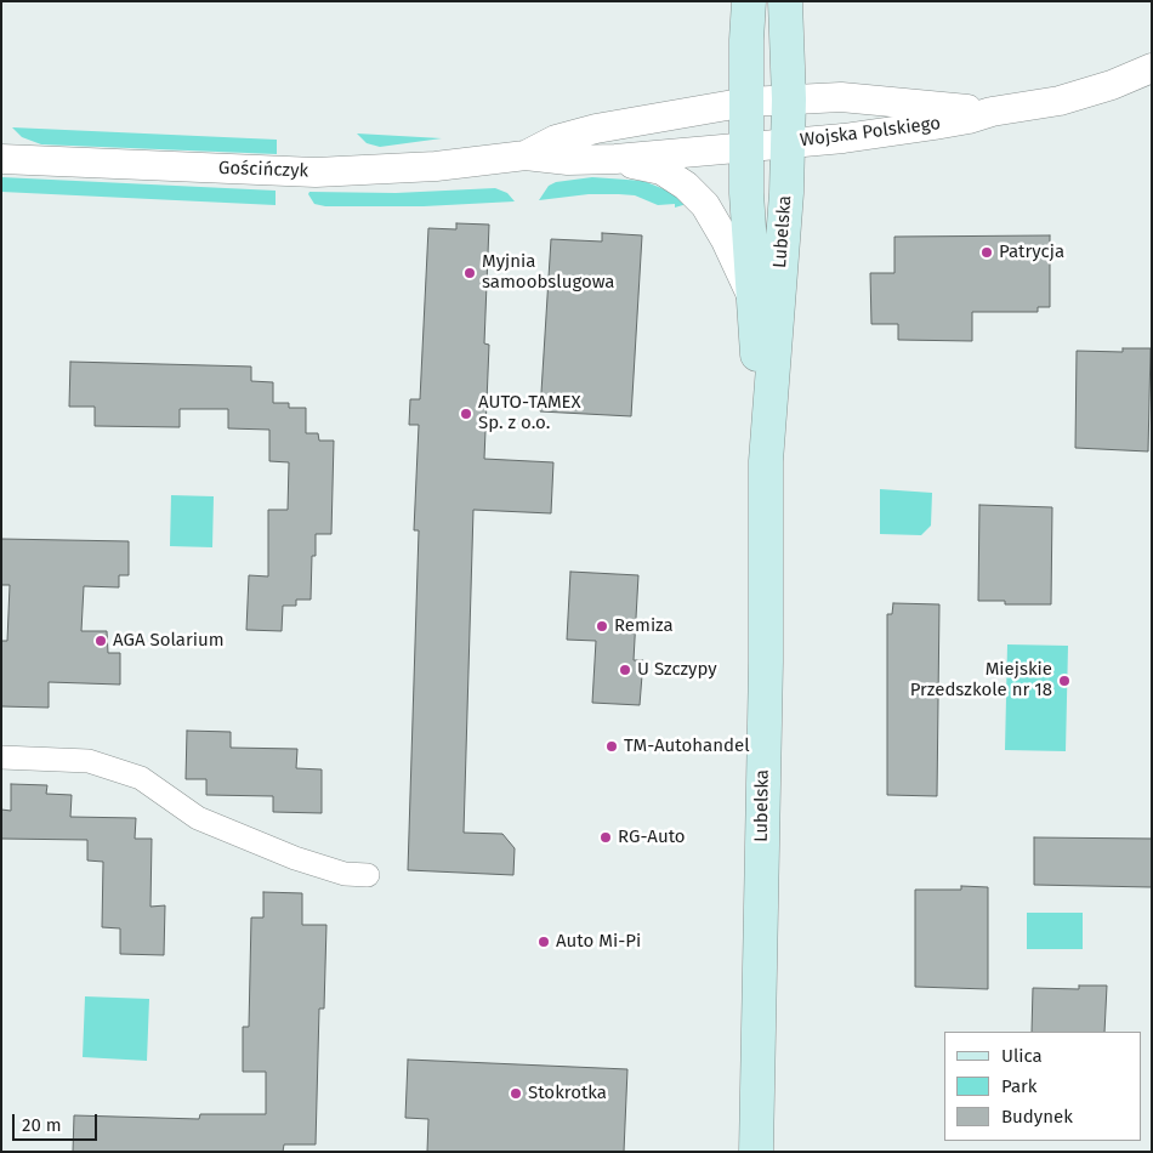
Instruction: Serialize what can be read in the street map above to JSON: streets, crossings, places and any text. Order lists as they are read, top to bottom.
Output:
{
  "streets": {
    "main road": ["Lubelska"],
    "street": ["Wojska Polskiego", "Gościńczyk"]
  },
  "crossings": [
    ["Wojska Polskiego", "Gościńczyk"],
    ["Wojska Polskiego", "Lubelska"],
    ["Gościńczyk", "Lubelska"]
  ],
  "places": [
    "Patrycja",
    "Myjnia samoobslugowa",
    "AUTO-TAMEX Sp. z o.o.",
    "Remiza",
    "AGA Solarium",
    "U Szczypy",
    "Miejskie Przedszkole nr 18",
    "TM-Autohandel",
    "RG-Auto",
    "Auto Mi-Pi",
    "Stokrotka"
  ],
  "legend": ["Ulica", "Park", "Budynek"],
  "scale_bar": "20 m"
}
